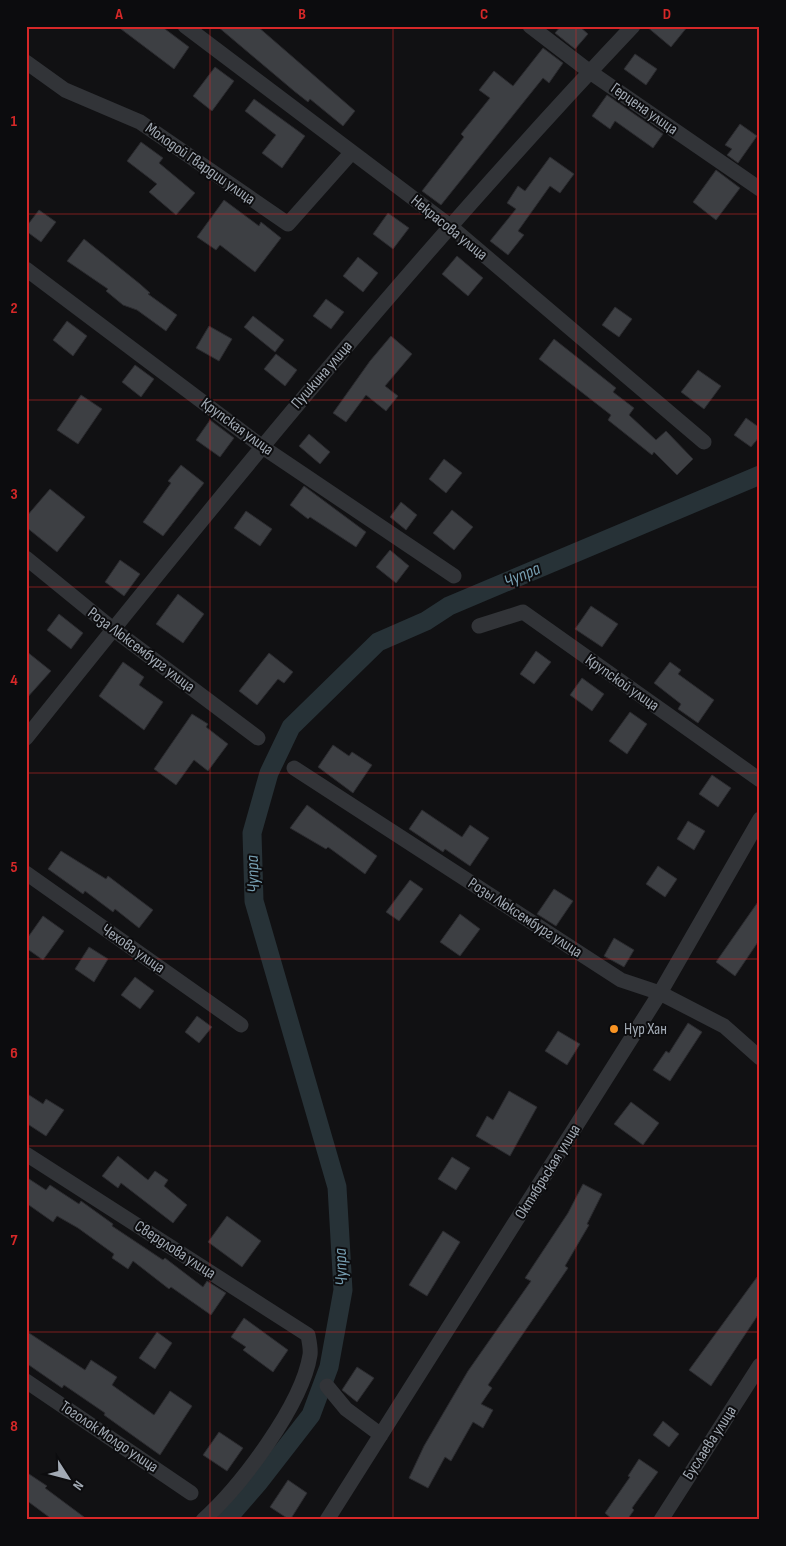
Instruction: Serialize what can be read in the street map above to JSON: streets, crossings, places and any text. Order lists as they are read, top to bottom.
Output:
{
  "streets": {
    "street": [
      "Герцена улица",
      "Молодой Гвардии улица",
      "Некрасова улица",
      "Пушкина улица",
      "Крупская улица",
      "Роза Люксембург улица",
      "Крупской улица",
      "Розы Люксембург улица",
      "Чехова улица",
      "Октябрьская улица",
      "Свердлова улица",
      "Тоголок Молдо улица",
      "Буслаева улица"
    ]
  },
  "crossings": [
    ["Герцена улица", "Пушкина улица"],
    ["Молодой Гвардии улица", "Некрасова улица"],
    ["Некрасова улица", "Пушкина улица"],
    ["Пушкина улица", "Крупская улица"],
    ["Пушкина улица", "Роза Люксембург улица"],
    ["Розы Люксембург улица", "Октябрьская улица"]
  ],
  "water": ["Чупра"],
  "places": ["Нур Хан"],
  "north": "bottom right",
  "grid": {
    "columns": [
      "A",
      "B",
      "C",
      "D"
    ],
    "rows": [
      "1",
      "2",
      "3",
      "4",
      "5",
      "6",
      "7",
      "8"
    ]
  }
}
